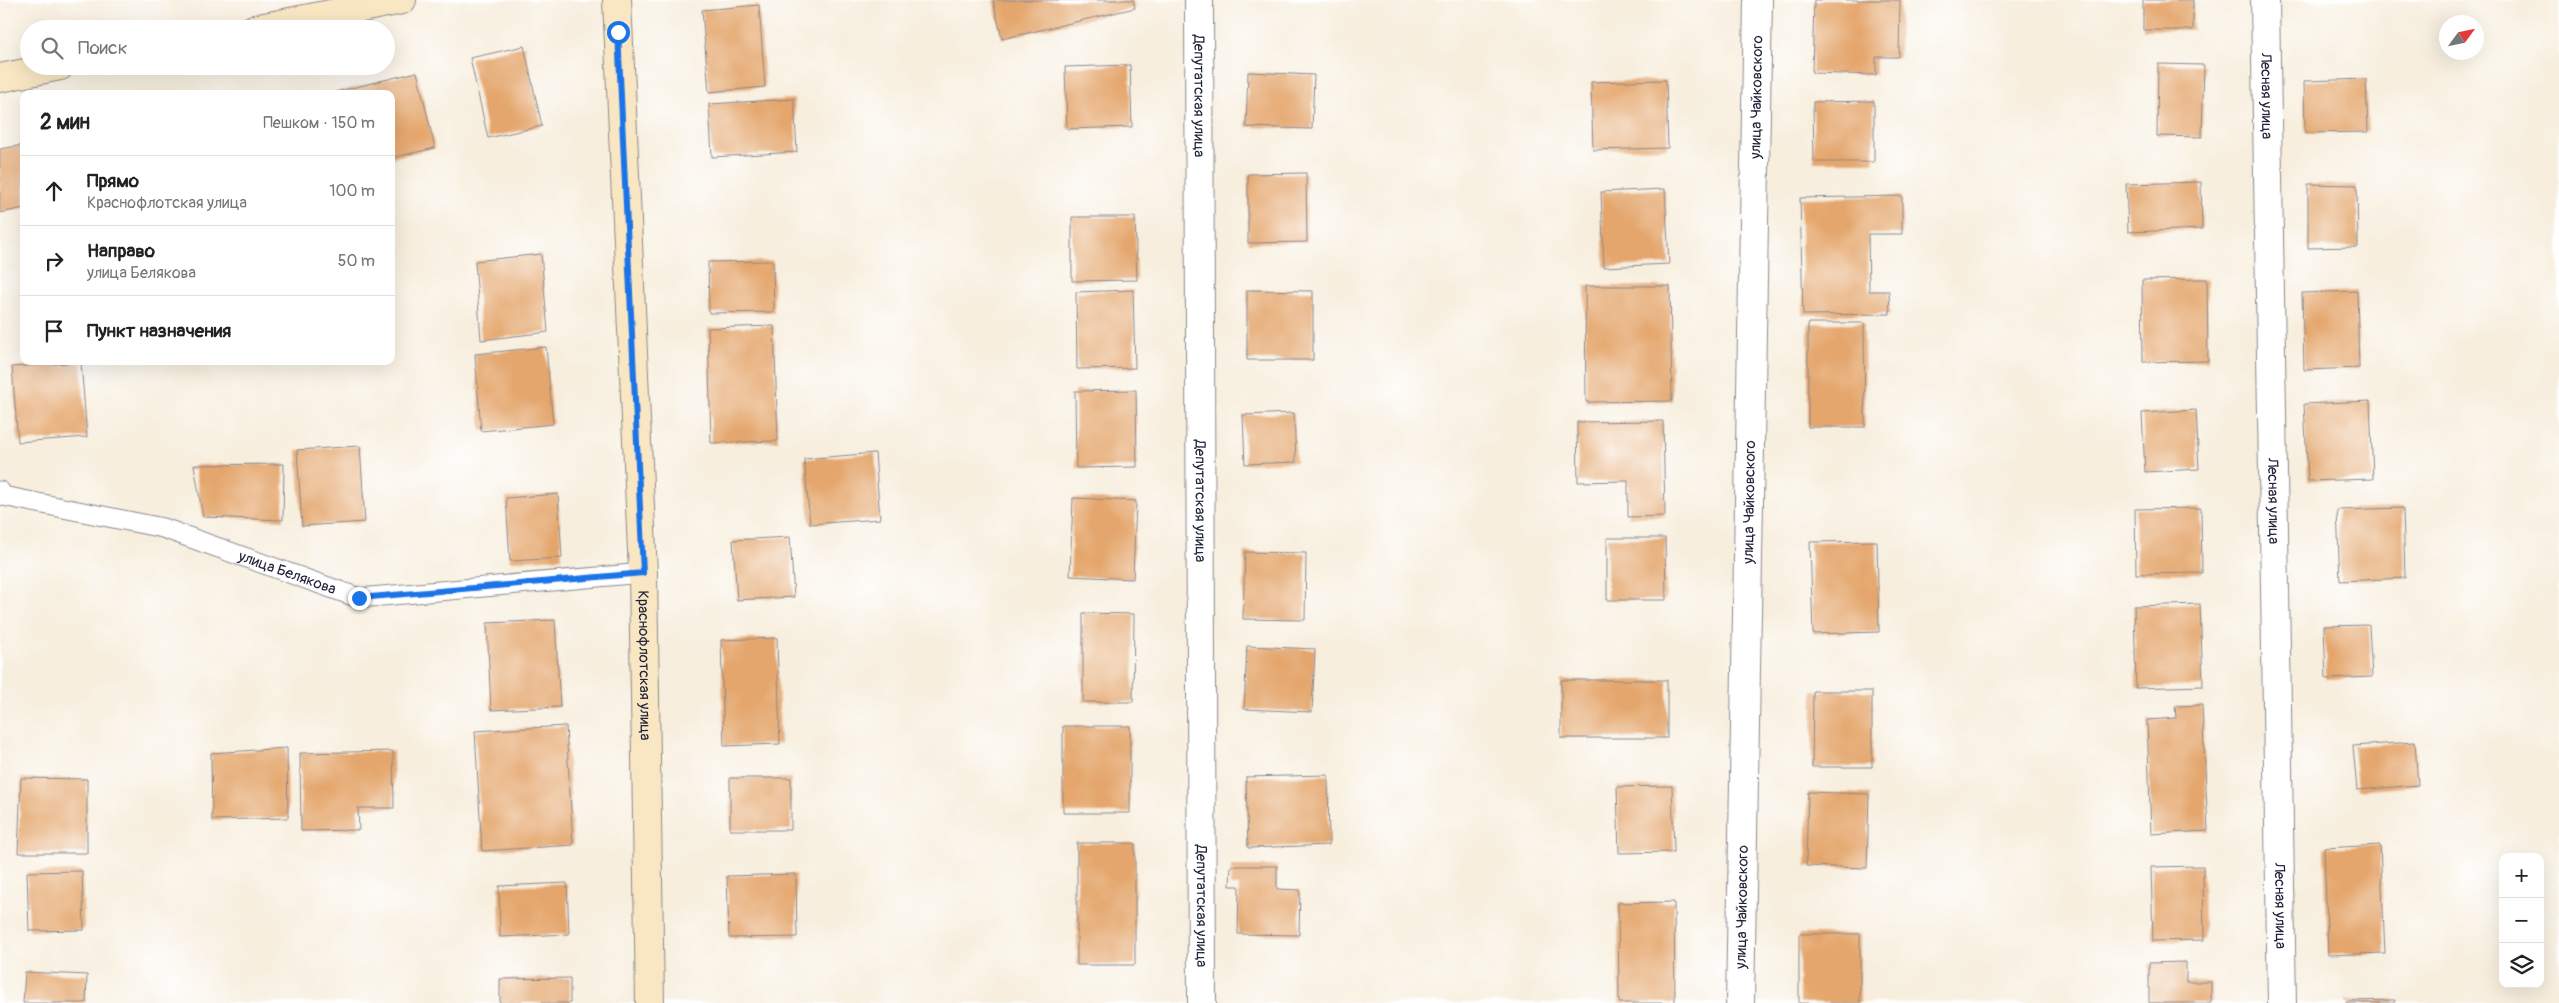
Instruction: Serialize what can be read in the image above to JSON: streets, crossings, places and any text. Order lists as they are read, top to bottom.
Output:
{
  "streets": {
    "street": [
      "Депутатская улица",
      "улица Чайковского",
      "Лесная улица",
      "Краснофлотская улица"
    ],
    "lane": ["улица Белякова"]
  },
  "crossings": [
    ["улица Белякова", "Краснофлотская улица"]
  ],
  "north": "top right",
  "page": {
    "search": "Поиск",
    "heading": ["2 мин", "Пешком · 150 m"],
    "list": [
      ["Прямо", "Краснофлотская улица", "100 m"],
      ["Направо", "улица Белякова", "50 m"],
      "Пункт назначения"
    ],
    "map_buttons": ["+", "−"]
  }
}
